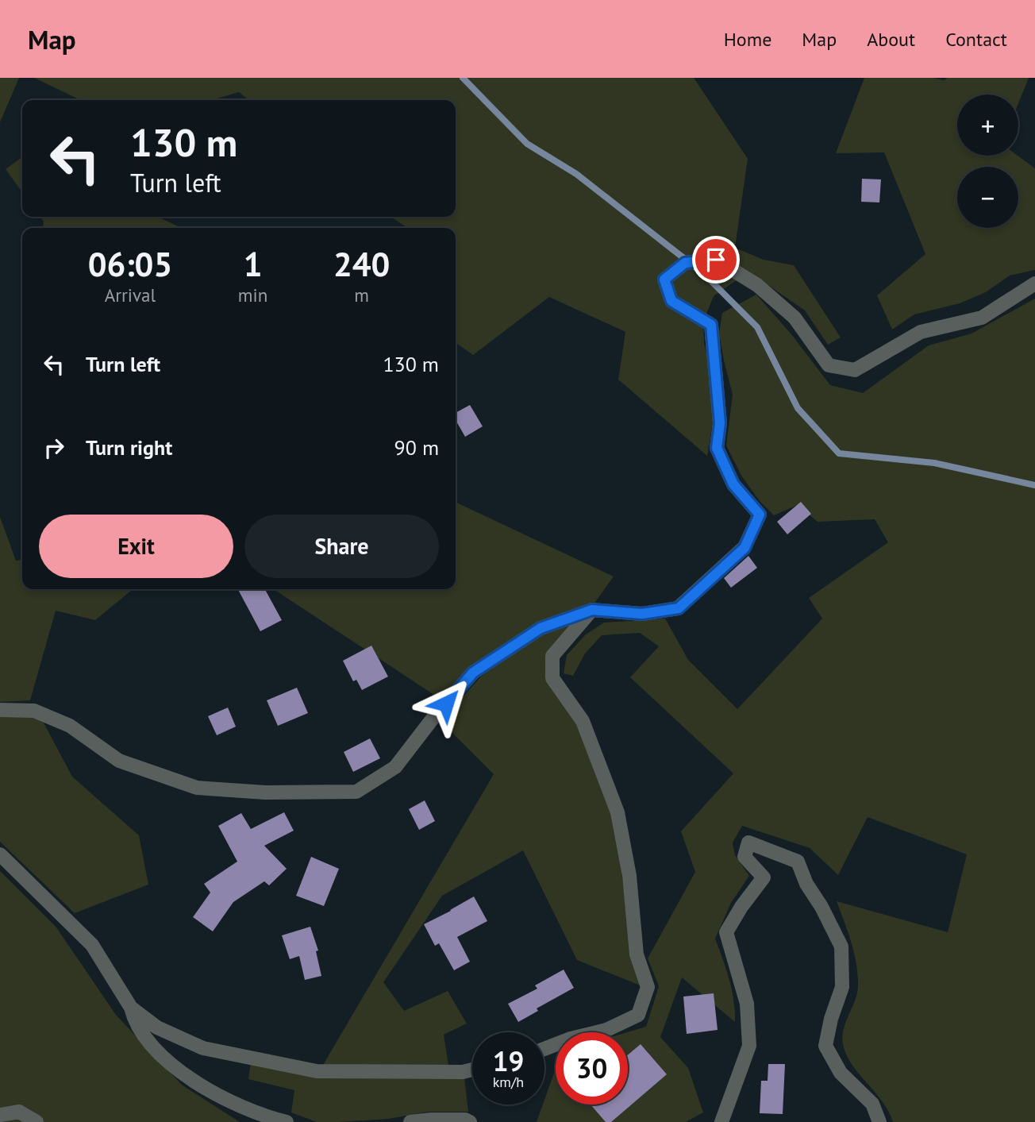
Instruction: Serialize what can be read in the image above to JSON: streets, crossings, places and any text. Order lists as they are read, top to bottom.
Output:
{
  "page": {
    "header": "Map",
    "nav": [
      "Home",
      "Map",
      "About",
      "Contact"
    ],
    "map_buttons": ["+", "−"],
    "turn": ["130 m", "Turn left"],
    "eta": [
      "06:05",
      "Arrival",
      "1",
      "min",
      "240",
      "m"
    ],
    "list": [
      {
        "name": "Turn left",
        "value": "130 m"
      },
      {
        "name": "Turn right",
        "value": "90 m"
      }
    ],
    "buttons": ["Exit", "Share"],
    "speed": "19 km/h",
    "limit": "30"
  }
}
